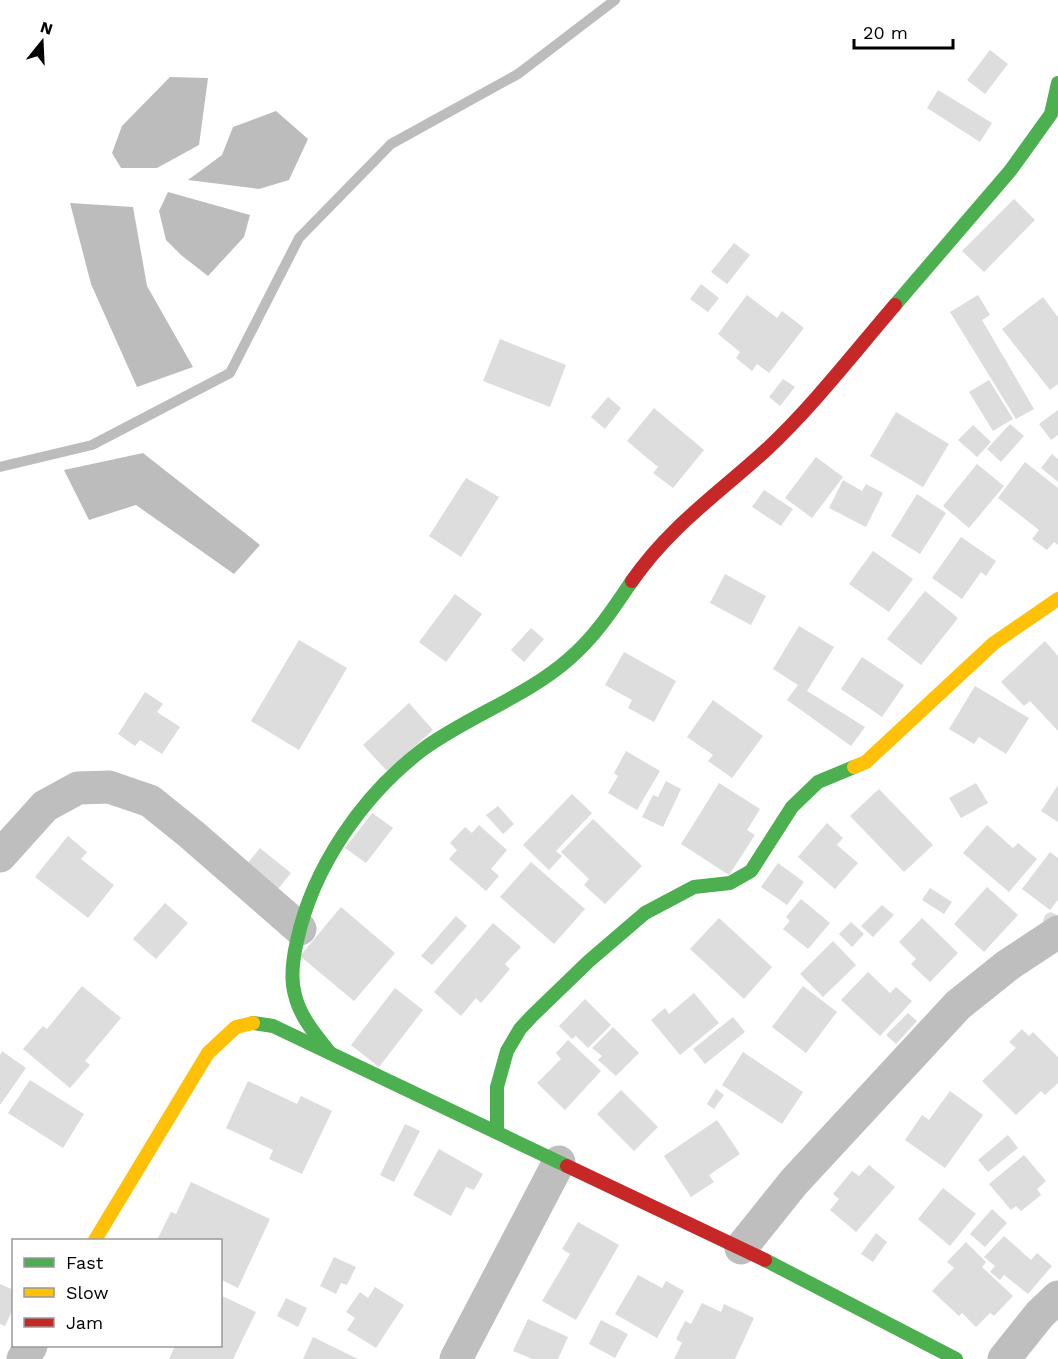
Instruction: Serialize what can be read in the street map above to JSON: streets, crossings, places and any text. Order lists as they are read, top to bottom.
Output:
{
  "legend": ["Fast", "Slow", "Jam"],
  "scale_bar": "20 m",
  "north": "top"
}
